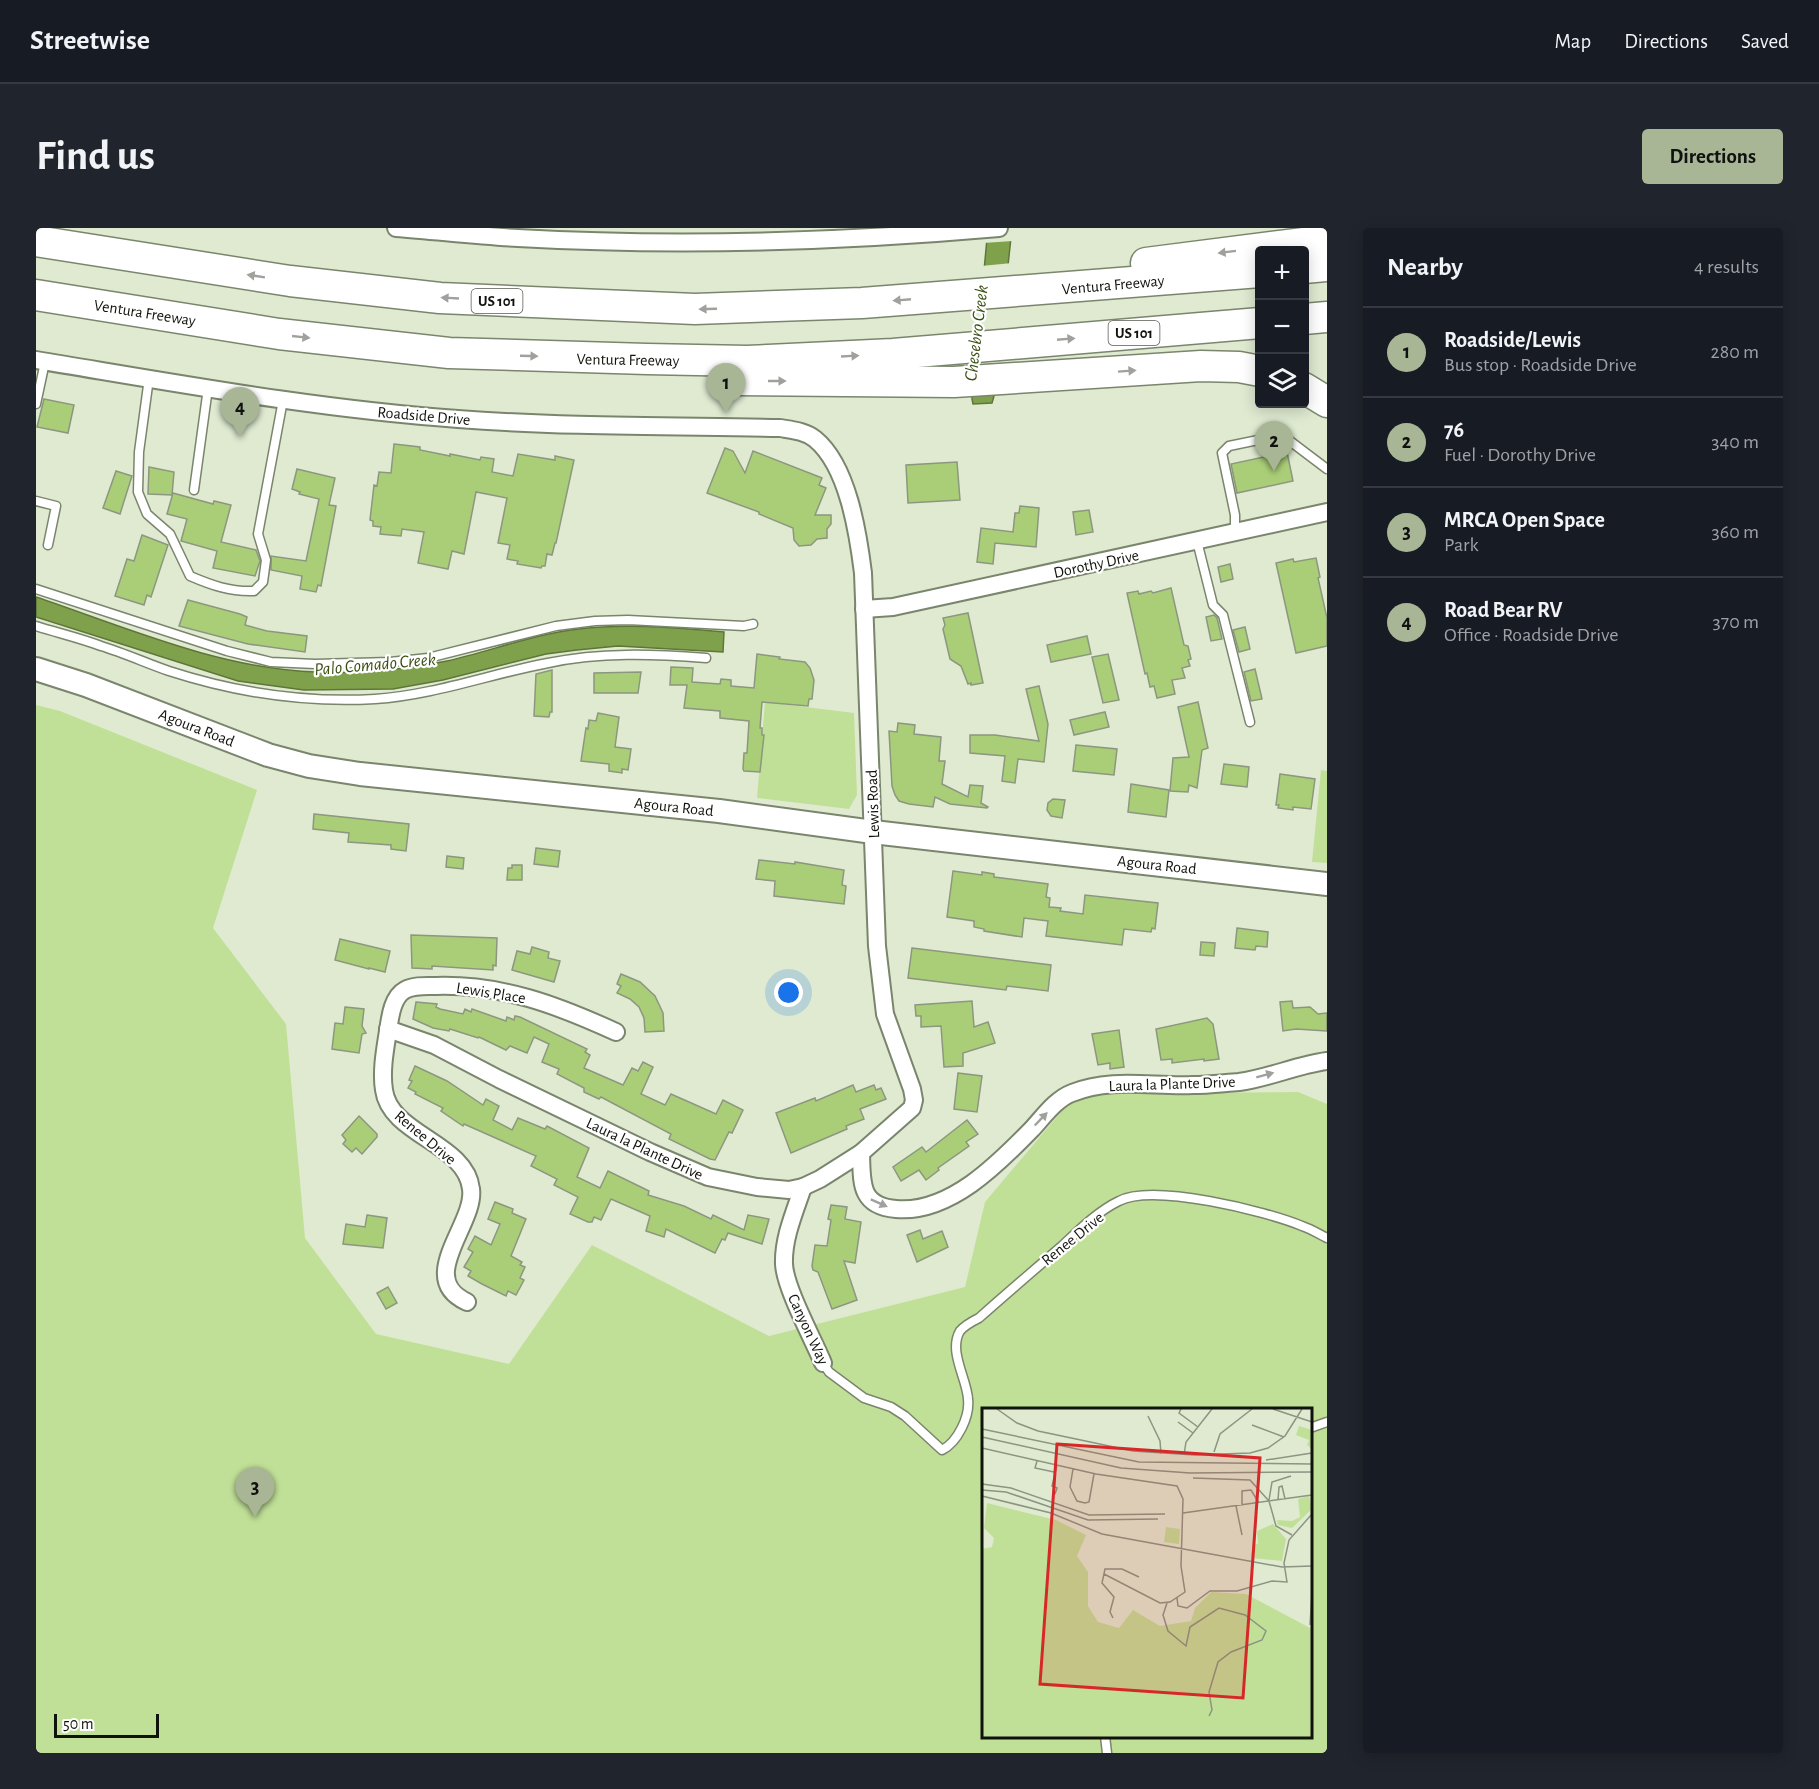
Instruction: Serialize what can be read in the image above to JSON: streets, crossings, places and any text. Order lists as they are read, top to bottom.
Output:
{
  "streets": {
    "highway": ["Ventura Freeway", "US 101"],
    "main road": ["Agoura Road"],
    "street": [
      "Roadside Drive",
      "Dorothy Drive",
      "Lewis Road",
      "Lewis Place",
      "Laura la Plante Drive",
      "Renee Drive",
      "Canyon Way"
    ]
  },
  "crossings": [
    ["Roadside Drive", "Lewis Road"],
    ["Dorothy Drive", "Lewis Road"],
    ["Agoura Road", "Lewis Road"],
    ["Lewis Road", "Laura la Plante Drive"],
    ["Lewis Place", "Laura la Plante Drive"],
    ["Lewis Place", "Renee Drive"],
    ["Laura la Plante Drive", "Renee Drive"],
    ["Laura la Plante Drive", "Canyon Way"],
    ["Renee Drive", "Canyon Way"]
  ],
  "one_way": ["Laura la Plante Drive"],
  "water": ["Chesebro Creek", "Palo Comado Creek"],
  "scale_bar": "50 m",
  "page": {
    "header": "Streetwise",
    "nav": ["Map", "Directions", "Saved"],
    "buttons": "Directions",
    "title": "Find us",
    "heading": ["Nearby", "4 results"],
    "map_buttons": ["+", "−"],
    "list": [
      {
        "mark": "1",
        "name": "Roadside/Lewis",
        "note": "Bus stop · Roadside Drive",
        "value": "280 m"
      },
      {
        "mark": "2",
        "name": "76",
        "note": "Fuel · Dorothy Drive",
        "value": "340 m"
      },
      {
        "mark": "3",
        "name": "MRCA Open Space",
        "note": "Park",
        "value": "360 m"
      },
      {
        "mark": "4",
        "name": "Road Bear RV",
        "note": "Office · Roadside Drive",
        "value": "370 m"
      }
    ],
    "pins": [
      "1",
      "4",
      "2",
      "3"
    ],
    "scale": "50 m"
  }
}
